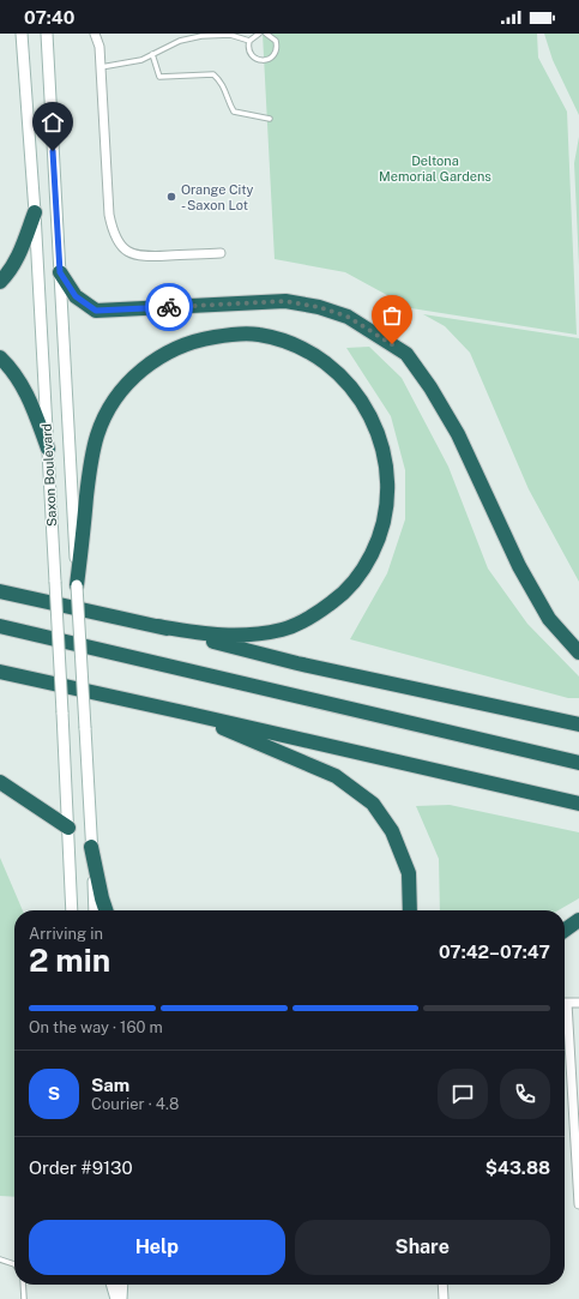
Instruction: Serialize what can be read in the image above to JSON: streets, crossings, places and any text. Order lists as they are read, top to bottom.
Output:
{
  "streets": {
    "main road": ["Saxon Boulevard"]
  },
  "parks": ["Deltona Memorial Gardens"],
  "places": ["Orange City - Saxon Lot"],
  "page": {
    "status": "07:40",
    "heading": ["2 min", "Arriving in", "07:42–07:47"],
    "panel": [
      "Sam",
      "Courier · 4.8",
      "Order #9130",
      "$43.88"
    ],
    "bar": "On the way · 160 m",
    "round": "S",
    "buttons": ["Help", "Share"]
  }
}
